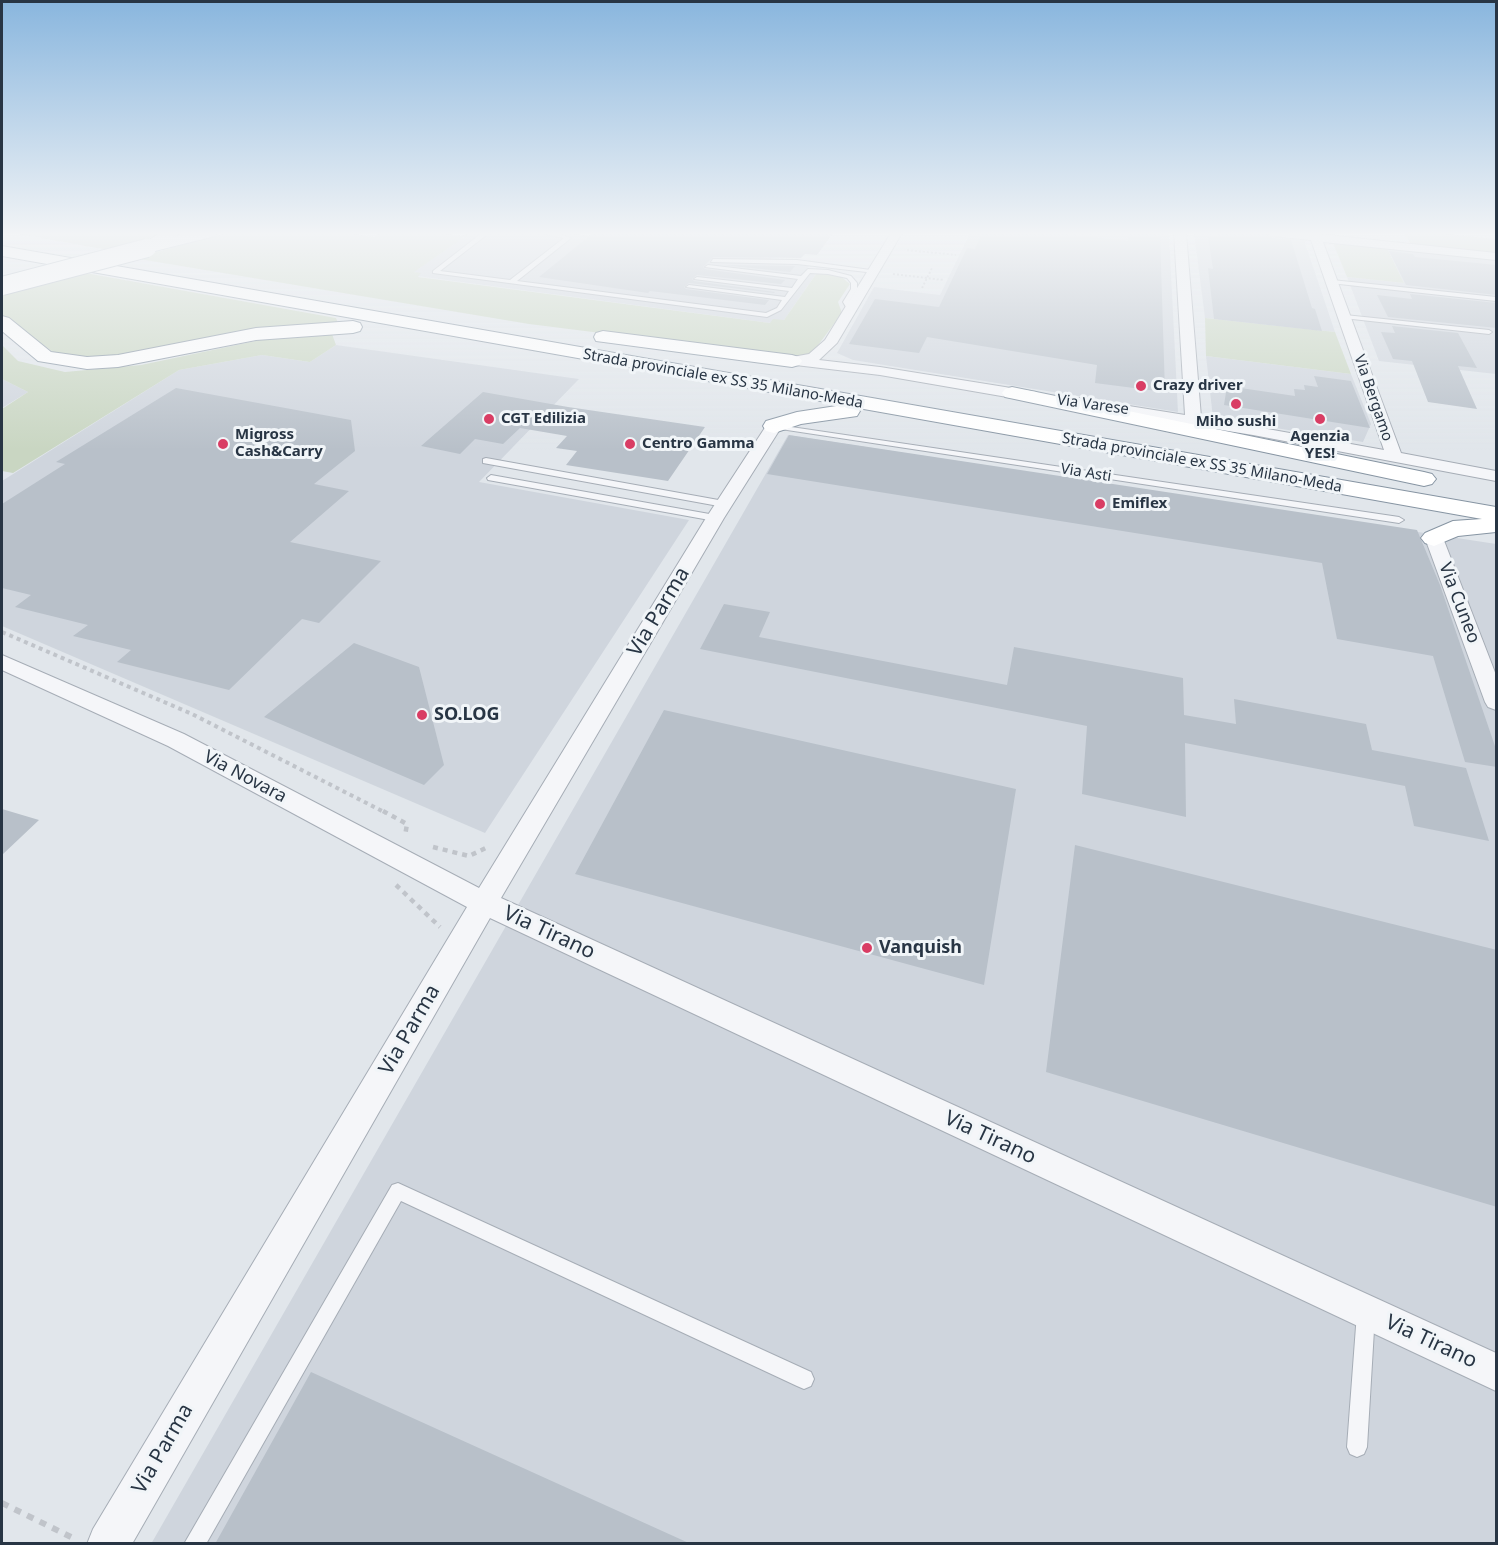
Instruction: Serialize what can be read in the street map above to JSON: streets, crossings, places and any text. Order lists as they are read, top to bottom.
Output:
{
  "streets": {
    "main road": ["Strada provinciale ex SS 35 Milano-Meda"],
    "street": [
      "Via Bergamo",
      "Via Varese",
      "Via Cuneo",
      "Via Parma",
      "Via Novara",
      "Via Tirano"
    ],
    "lane": ["Via Asti"]
  },
  "crossings": [
    ["Strada provinciale ex SS 35 Milano-Meda", "Via Asti"],
    ["Via Bergamo", "Via Varese"],
    ["Via Asti", "Via Parma"],
    ["Via Parma", "Via Novara"],
    ["Via Parma", "Via Tirano"],
    ["Via Novara", "Via Tirano"]
  ],
  "places": [
    "Crazy driver",
    "Miho sushi",
    "CGT Edilizia",
    "Agenzia YES!",
    "Migross Cash&Carry",
    "Centro Gamma",
    "Emiflex",
    "SO.LOG",
    "Vanquish"
  ]
}
